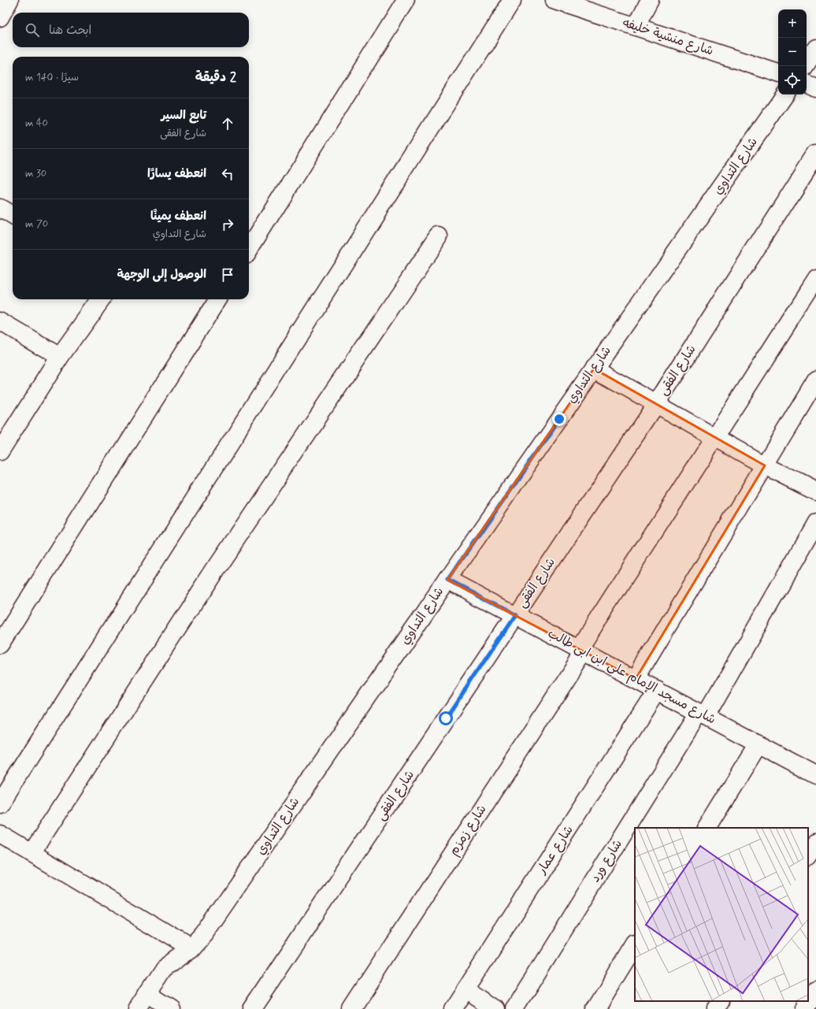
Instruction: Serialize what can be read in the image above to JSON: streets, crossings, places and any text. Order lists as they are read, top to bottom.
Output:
{
  "streets": {
    "street": [
      "شارع منشية خليفه",
      "شارع التداوي",
      "شارع الفقى",
      "شارع مسجد الإمام على ابن ابى طالب",
      "شارع زمزم",
      "شارع عمار",
      "شارع ورد"
    ]
  },
  "crossings": [
    ["شارع التداوي", "شارع مسجد الإمام على ابن ابى طالب"],
    ["شارع الفقى", "شارع مسجد الإمام على ابن ابى طالب"],
    ["شارع مسجد الإمام على ابن ابى طالب", "شارع زمزم"],
    ["شارع مسجد الإمام على ابن ابى طالب", "شارع عمار"],
    ["شارع مسجد الإمام على ابن ابى طالب", "شارع ورد"]
  ],
  "page": {
    "map_buttons": ["+", "−"],
    "search": "ابحث هنا",
    "heading": ["2 دقيقة", "سيرًا · 140 m"],
    "list": [
      ["تابع السير", "شارع الفقى", "40 m"],
      ["انعطف يسارًا", "30 m"],
      ["انعطف يمينًا", "شارع التداوي", "70 m"],
      "الوصول إلى الوجهة"
    ]
  }
}
